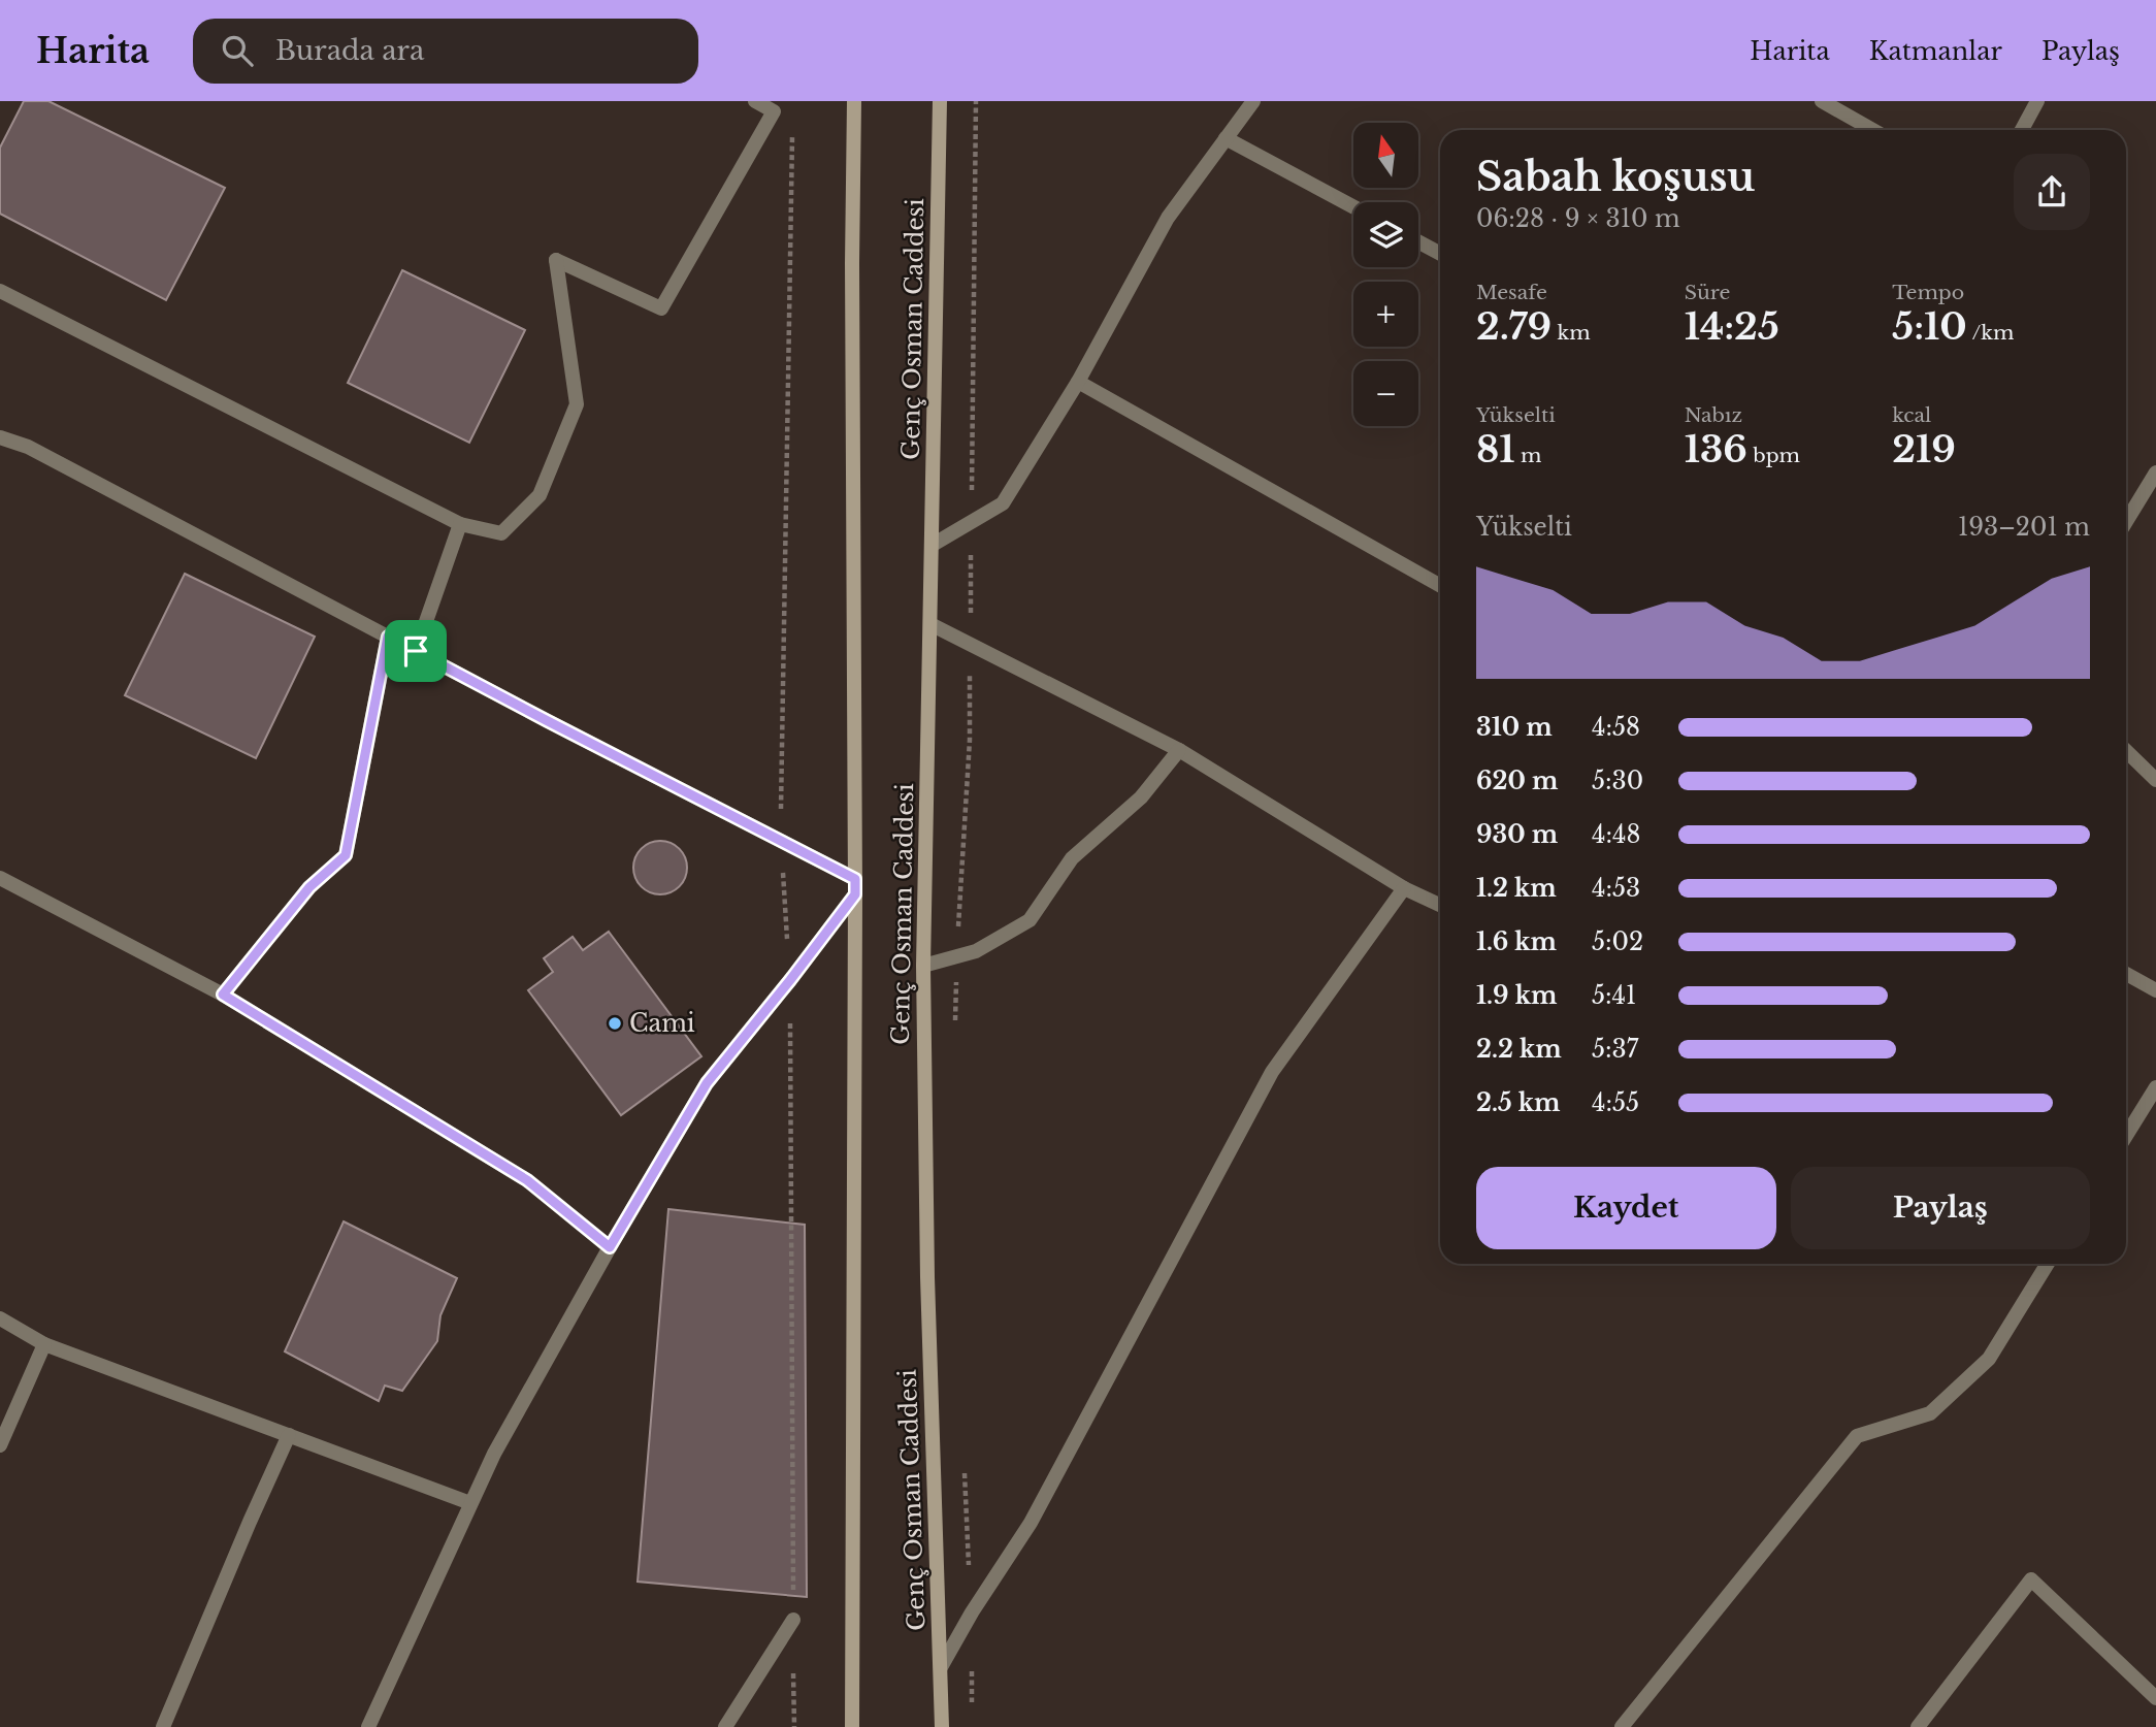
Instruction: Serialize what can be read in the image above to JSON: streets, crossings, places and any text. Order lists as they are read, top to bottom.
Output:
{
  "streets": {
    "main road": ["Genç Osman Caddesi"]
  },
  "places": ["Cami"],
  "north": "top",
  "page": {
    "header": "Harita",
    "search": "Burada ara",
    "nav": ["Harita", "Katmanlar", "Paylaş"],
    "map_buttons": ["+", "−"],
    "heading": ["Sabah koşusu", "06:28 · 9 × 310 m"],
    "stats": [
      ["Mesafe", "2.79 km"],
      ["Süre", "14:25"],
      ["Tempo", "5:10 /km"],
      ["Yükselti", "81 m"],
      ["Nabız", "136 bpm"],
      ["kcal", "219"]
    ],
    "chart": ["Yükselti", "193–201 m"],
    "list": [
      {
        "name": "310 m",
        "note": "4:58"
      },
      {
        "name": "620 m",
        "note": "5:30"
      },
      {
        "name": "930 m",
        "note": "4:48"
      },
      {
        "name": "1.2 km",
        "note": "4:53"
      },
      {
        "name": "1.6 km",
        "note": "5:02"
      },
      {
        "name": "1.9 km",
        "note": "5:41"
      },
      {
        "name": "2.2 km",
        "note": "5:37"
      },
      {
        "name": "2.5 km",
        "note": "4:55"
      }
    ],
    "buttons": ["Kaydet", "Paylaş"]
  }
}
